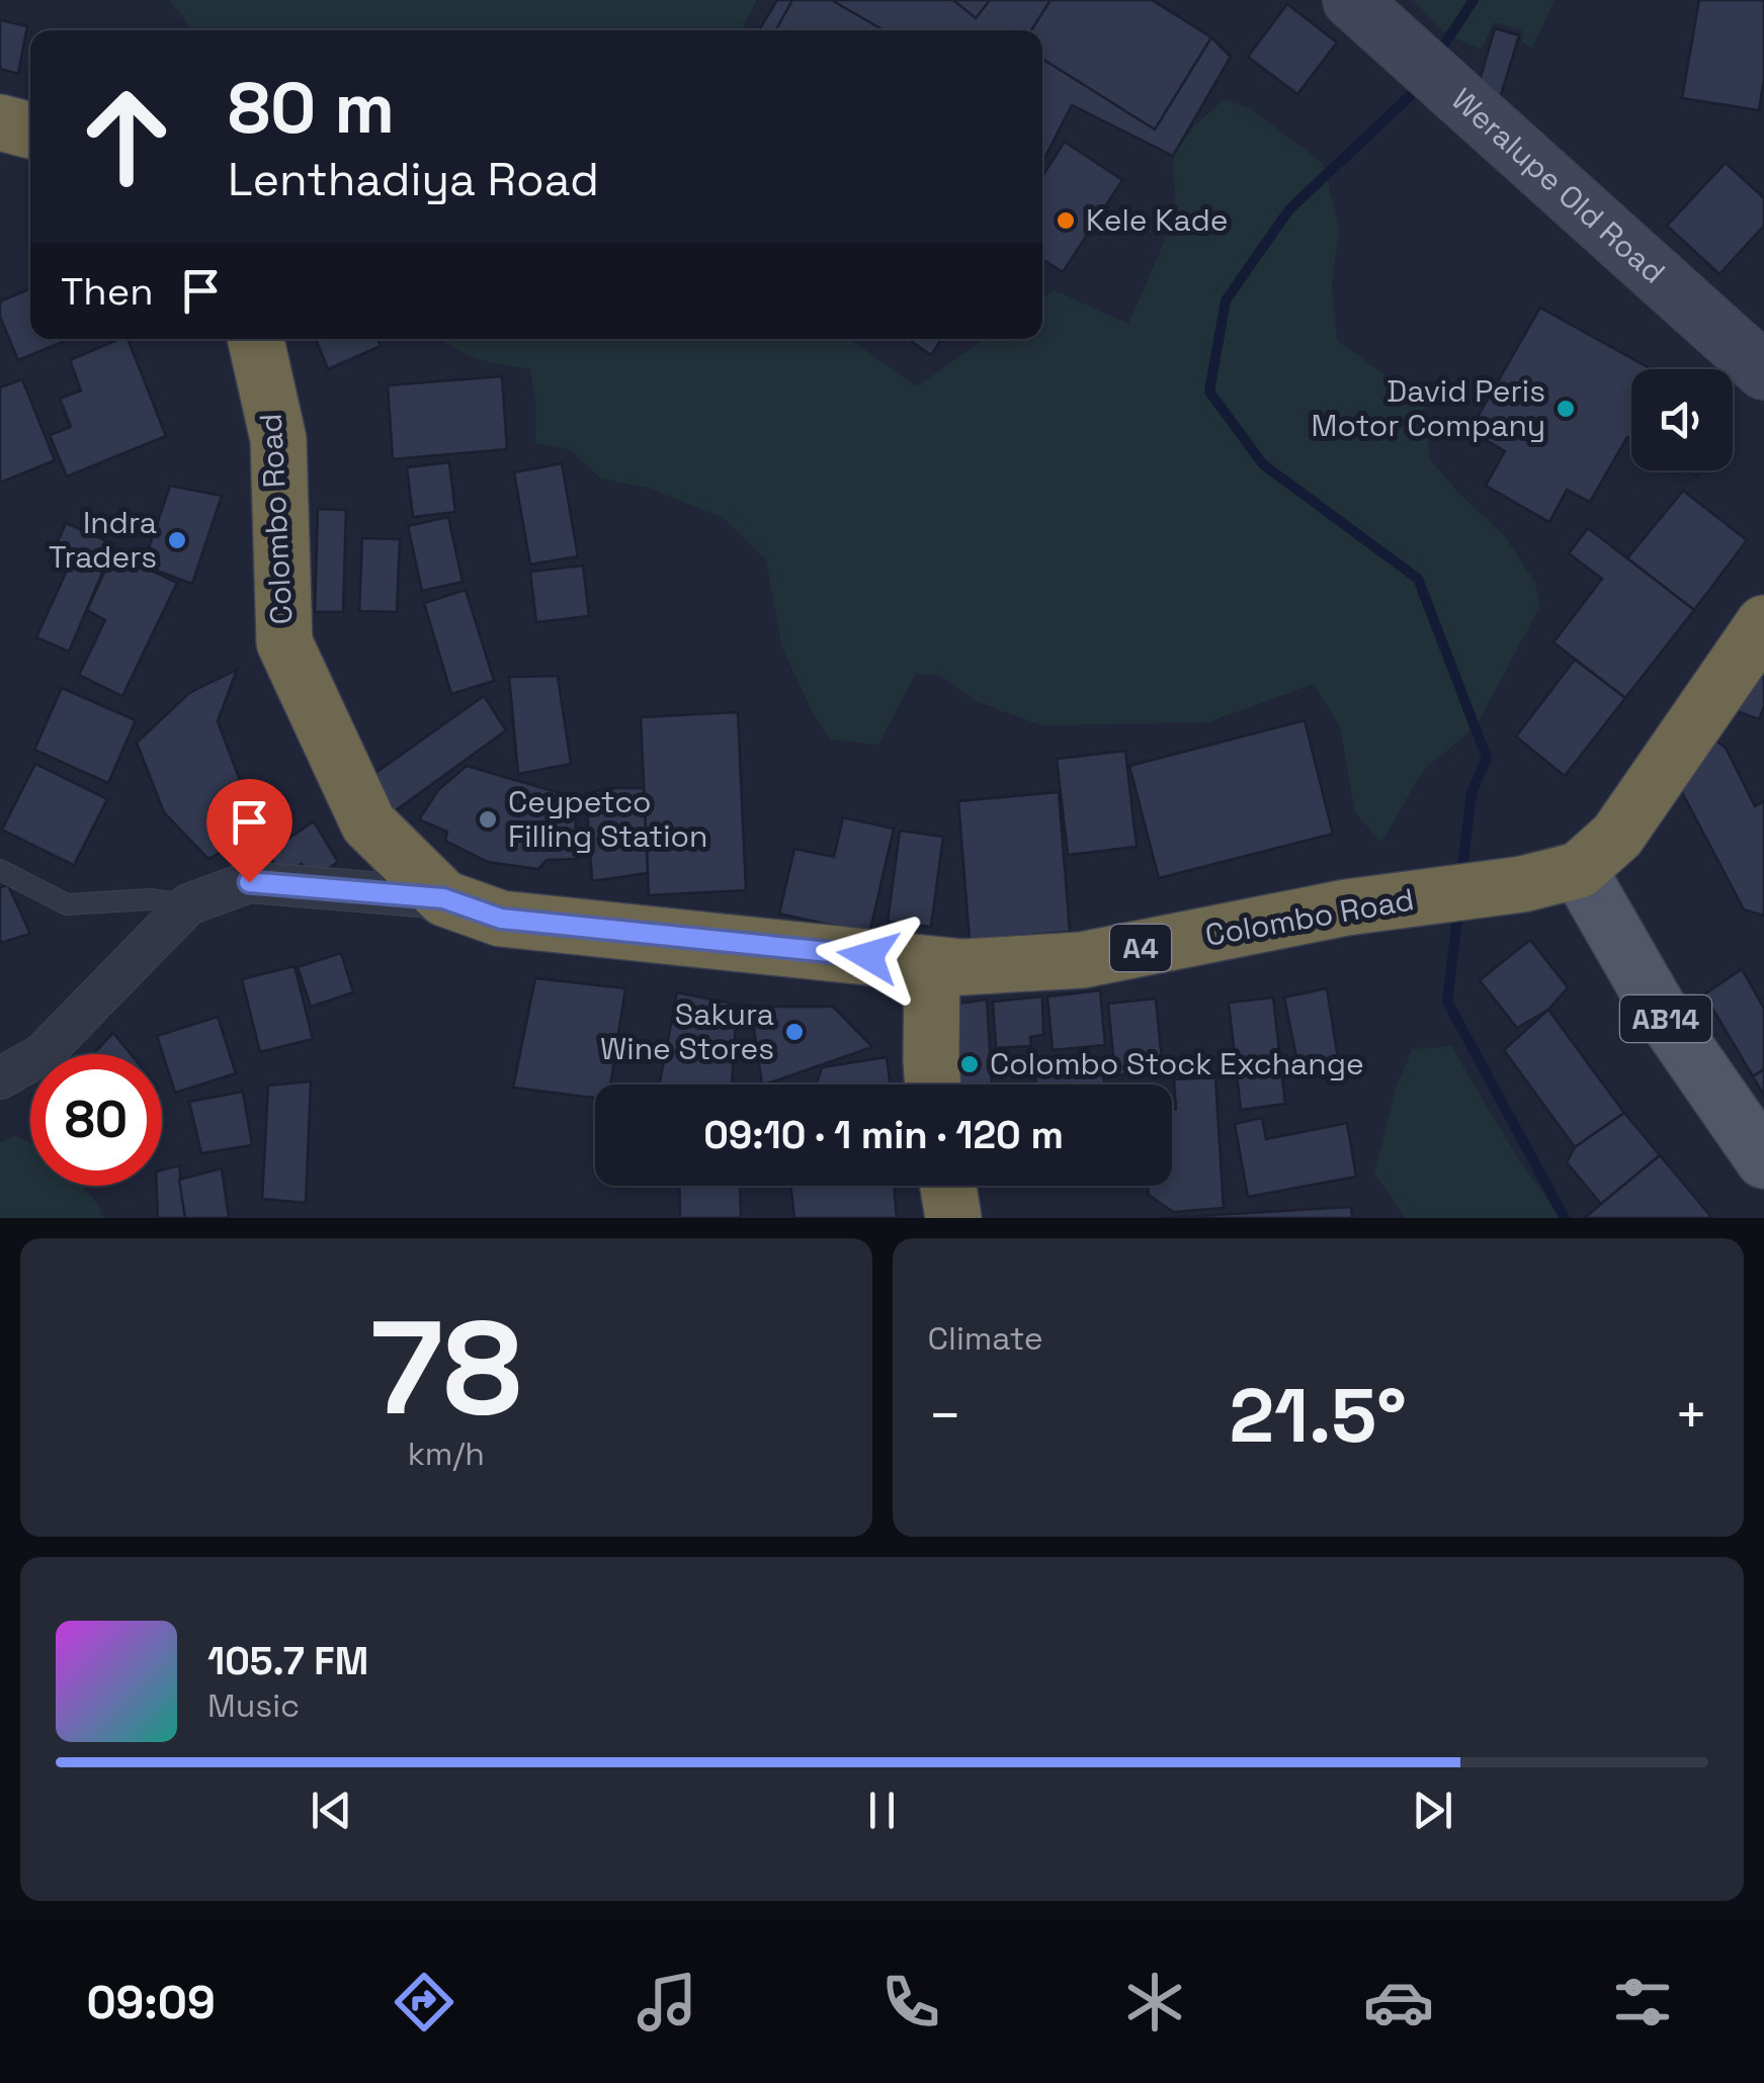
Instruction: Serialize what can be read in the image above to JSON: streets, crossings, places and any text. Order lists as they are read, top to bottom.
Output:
{
  "streets": {
    "highway": ["Colombo Road", "A4"],
    "main road": ["AB14"],
    "street": ["Weralupe Old Road"]
  },
  "crossings": [
    ["Colombo Road", "AB14"]
  ],
  "places": [
    "Kele Kade",
    "David Peris Motor Company",
    "Indra Traders",
    "Ceypetco Filling Station",
    "Sakura Wine Stores",
    "Colombo Stock Exchange"
  ],
  "page": {
    "turn": ["80 m", "Lenthadiya Road"],
    "then": "Then",
    "limit": "80",
    "trip": "09:10 · 1 min · 120 m",
    "tile": [
      ["78", "km/h"],
      "Climate"
    ],
    "heat": ["−", "21.5°", "+"],
    "song": ["105.7 FM", "Music"],
    "tabs": "09:09"
  }
}
